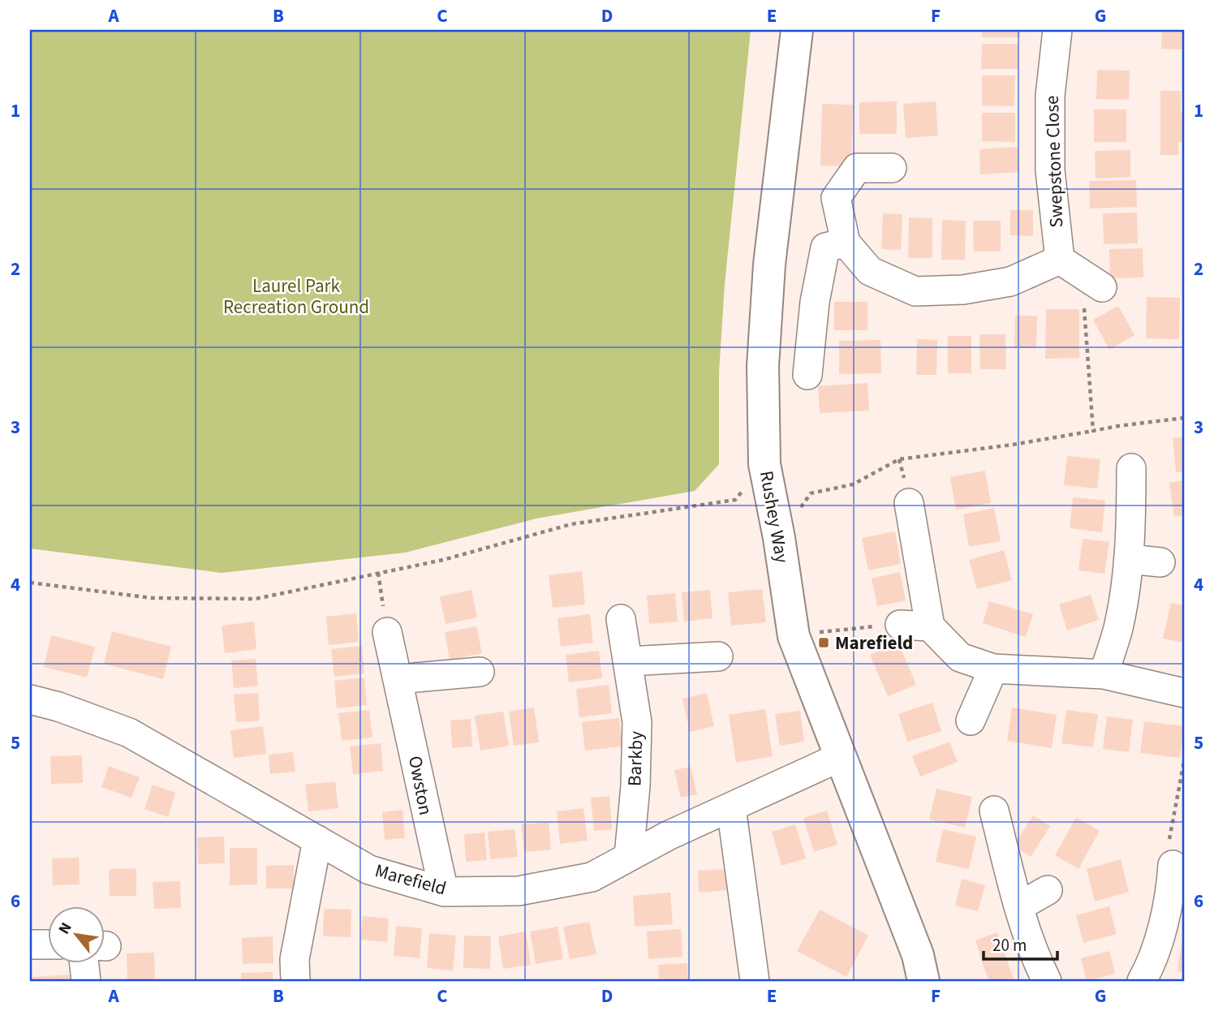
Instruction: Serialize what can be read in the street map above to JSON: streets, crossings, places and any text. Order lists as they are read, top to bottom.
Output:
{
  "streets": {
    "street": [
      "Swepstone Close",
      "Rushey Way",
      "Barkby",
      "Owston",
      "Marefield"
    ]
  },
  "crossings": [
    ["Rushey Way", "Marefield"],
    ["Barkby", "Marefield"],
    ["Owston", "Marefield"]
  ],
  "parks": ["Laurel Park Recreation Ground"],
  "places": {
    "transit": ["Marefield"]
  },
  "scale_bar": "20 m",
  "north": "top left",
  "grid": {
    "columns": [
      "A",
      "B",
      "C",
      "D",
      "E",
      "F",
      "G"
    ],
    "rows": [
      "1",
      "2",
      "3",
      "4",
      "5",
      "6"
    ]
  }
}
